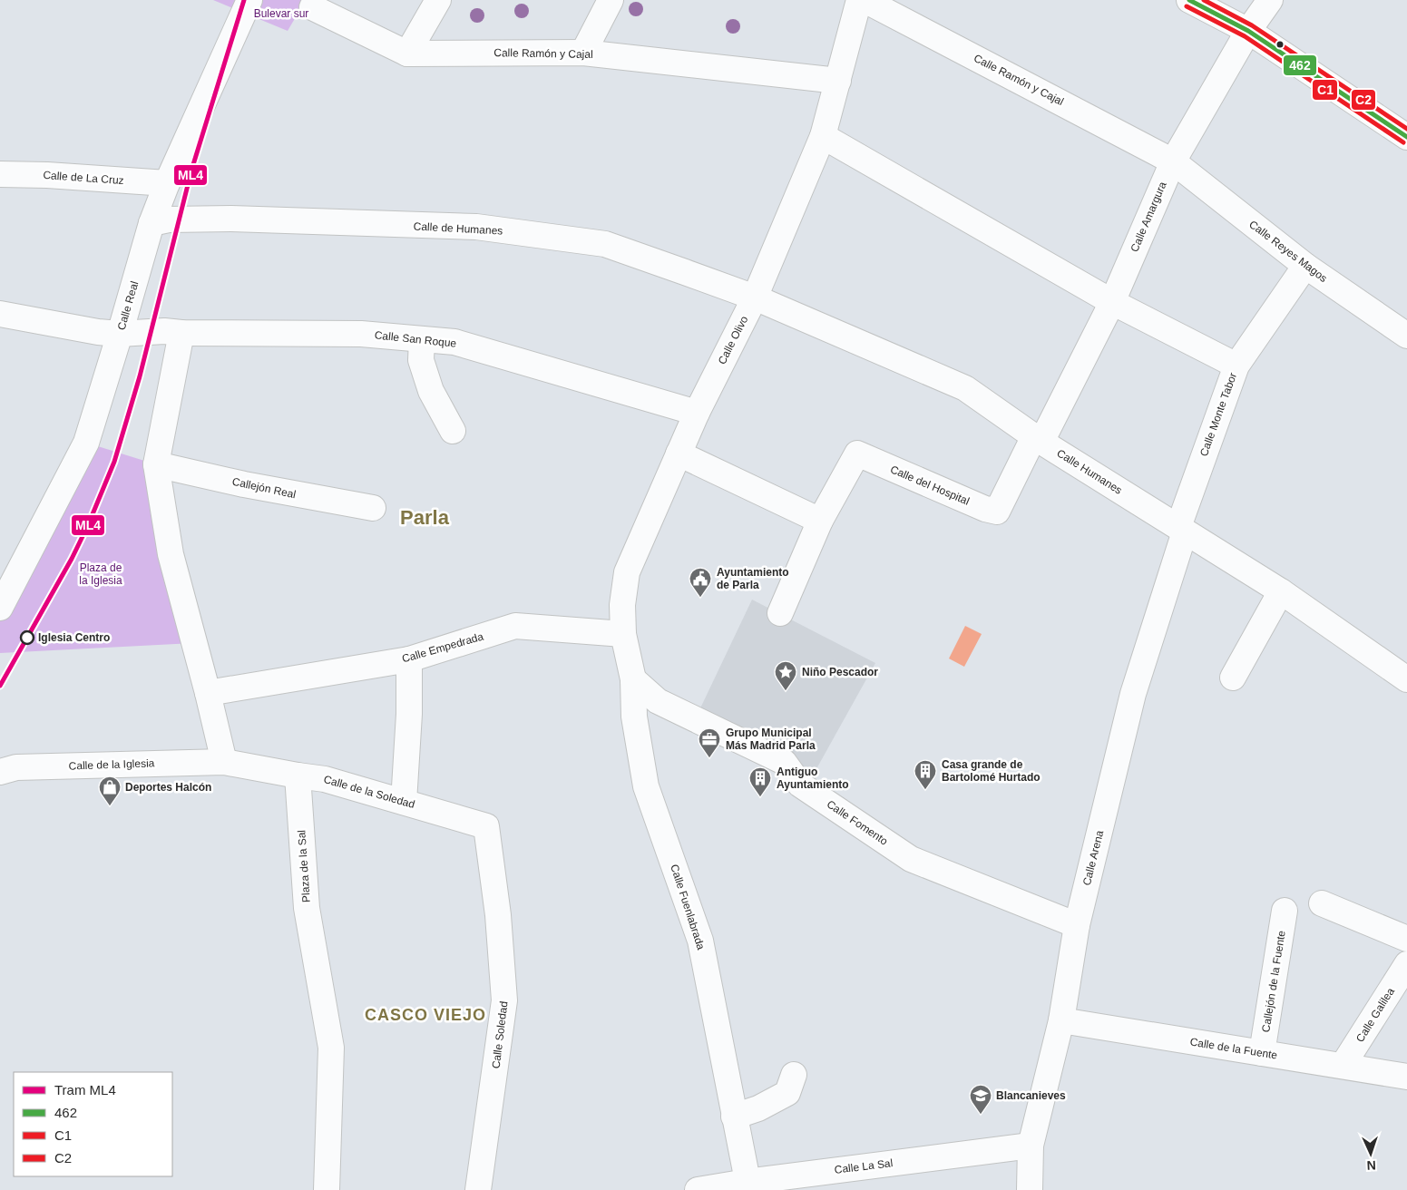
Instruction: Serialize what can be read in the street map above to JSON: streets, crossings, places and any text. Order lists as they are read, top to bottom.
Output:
{
  "streets": {
    "street": [
      "Calle Ramón y Cajal",
      "Calle de La Cruz",
      "Calle Amargura",
      "Calle de Humanes",
      "Calle Reyes Magos",
      "Calle Real",
      "Calle San Roque",
      "Calle Olivo",
      "Calle Monte Tabor",
      "Calle Humanes",
      "Calle del Hospital",
      "Callejón Real",
      "Calle Empedrada",
      "Calle de la Iglesia",
      "Calle de la Soledad",
      "Calle Fomento",
      "Calle Arena",
      "Plaza de la Sal",
      "Calle Fuenlabrada",
      "Callejón de la Fuente",
      "Calle Galilea",
      "Calle Soledad",
      "Calle de la Fuente",
      "Calle La Sal"
    ]
  },
  "crossings": [
    ["Calle Ramón y Cajal", "Calle Amargura"],
    ["Calle Ramón y Cajal", "Calle Reyes Magos"],
    ["Calle Ramón y Cajal", "Calle Olivo"],
    ["Calle de La Cruz", "Calle Real"],
    ["Calle Amargura", "Calle Reyes Magos"],
    ["Calle Amargura", "Calle Humanes"],
    ["Calle Amargura", "Calle del Hospital"],
    ["Calle de Humanes", "Calle Real"],
    ["Calle de Humanes", "Calle Olivo"],
    ["Calle de Humanes", "Calle Humanes"],
    ["Calle Reyes Magos", "Calle Monte Tabor"],
    ["Calle Real", "Calle San Roque"],
    ["Calle San Roque", "Calle Olivo"],
    ["Calle Olivo", "Calle Humanes"],
    ["Calle Olivo", "Calle Empedrada"],
    ["Calle Olivo", "Calle Fomento"],
    ["Calle Olivo", "Calle Fuenlabrada"],
    ["Calle Monte Tabor", "Calle Humanes"],
    ["Calle Monte Tabor", "Calle Arena"],
    ["Calle Humanes", "Calle del Hospital"],
    ["Calle Humanes", "Calle Arena"],
    ["Calle de la Iglesia", "Calle de la Soledad"],
    ["Calle de la Soledad", "Plaza de la Sal"],
    ["Calle de la Soledad", "Calle Soledad"],
    ["Calle Fomento", "Calle Arena"],
    ["Calle Fomento", "Calle Fuenlabrada"],
    ["Calle Arena", "Calle de la Fuente"],
    ["Calle Arena", "Calle La Sal"],
    ["Calle Fuenlabrada", "Calle La Sal"],
    ["Callejón de la Fuente", "Calle de la Fuente"],
    ["Calle Galilea", "Calle de la Fuente"]
  ],
  "districts": ["Parla", "CASCO VIEJO"],
  "parks": ["Bulevar sur", "Plaza de la Iglesia"],
  "places": {
    "public building": ["Ayuntamiento de Parla"],
    "other": ["Iglesia Centro"],
    "place": ["Niño Pescador"],
    "office": ["Grupo Municipal Más Madrid Parla"],
    "building": ["Casa grande de Bartolomé Hurtado", "Antiguo Ayuntamiento"],
    "shop": ["Deportes Halcón"],
    "school or university": ["Blancanieves"]
  },
  "lines": [
    "tram line ML4",
    "transit line 462",
    "transit line C2",
    "transit line C1"
  ],
  "legend": [
    "Tram ML4",
    "462",
    "C1",
    "C2"
  ],
  "north": "bottom"
}
